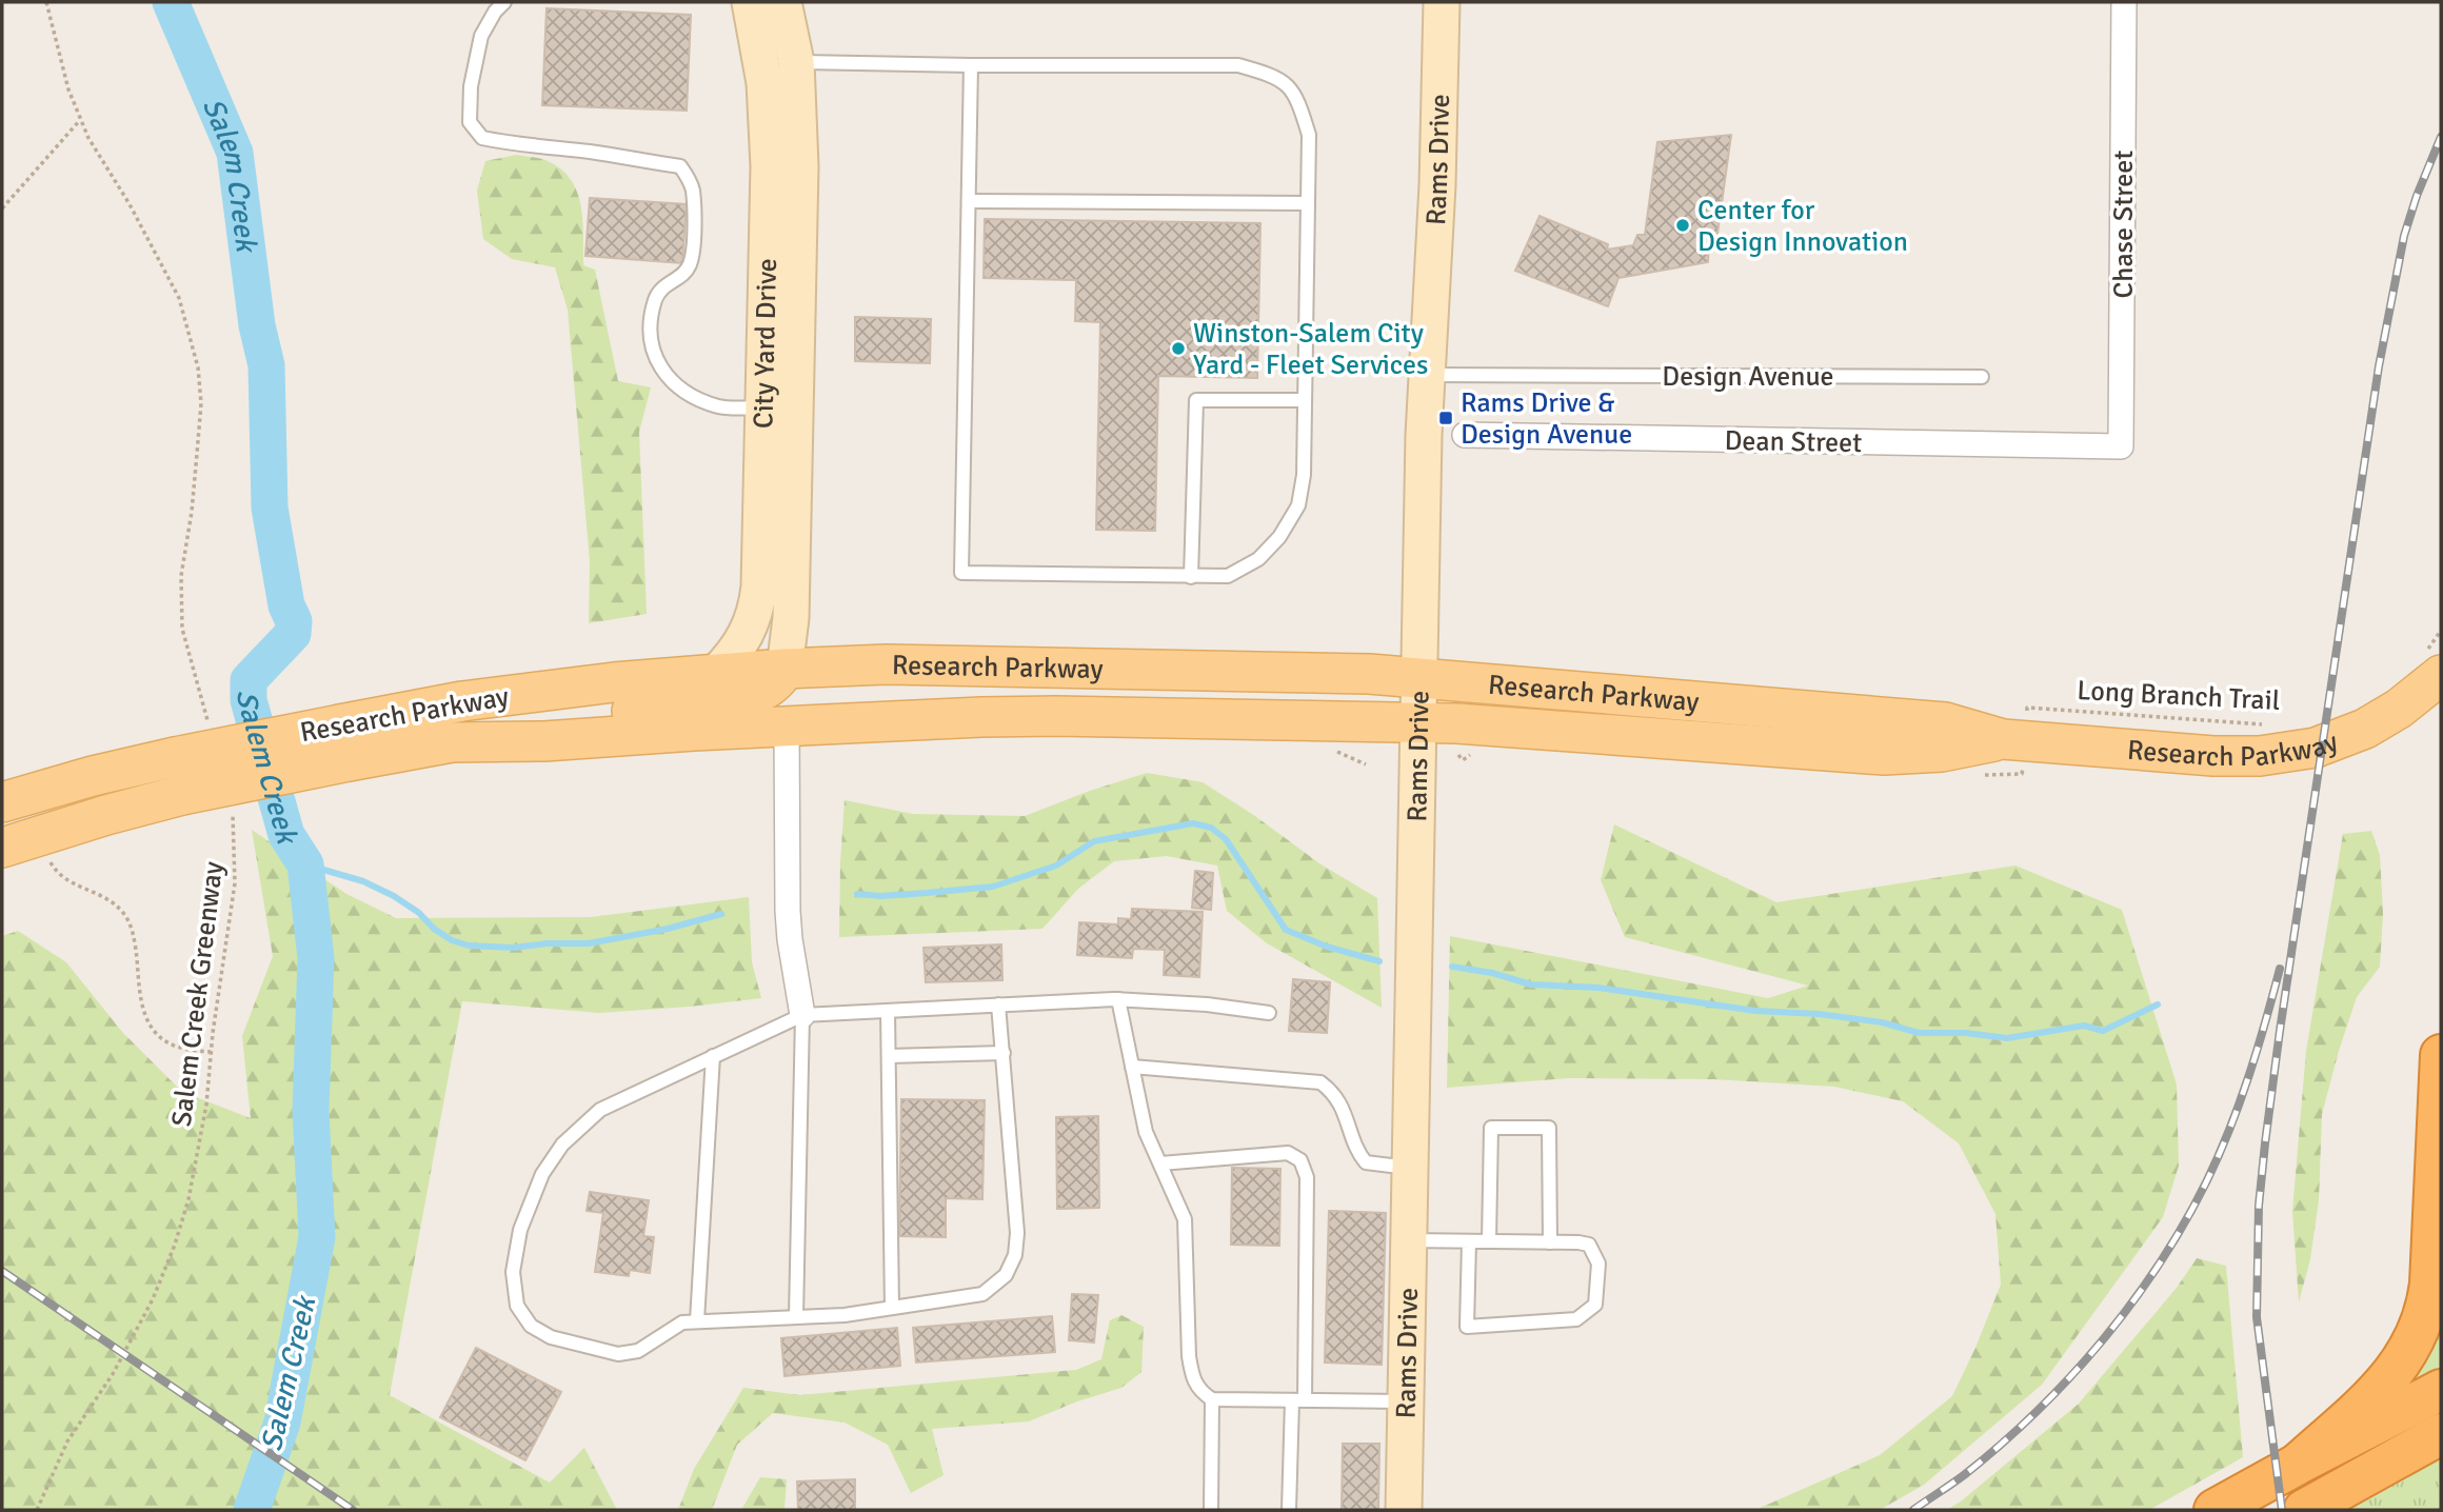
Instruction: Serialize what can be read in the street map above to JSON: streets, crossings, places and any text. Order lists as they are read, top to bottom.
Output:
{
  "streets": {
    "main road": ["Rams Drive", "City Yard Drive", "Research Parkway"],
    "street": ["Chase Street", "Dean Street"],
    "lane": ["Design Avenue"],
    "path": ["Long Branch Trail", "Salem Creek Greenway"]
  },
  "crossings": [
    ["Rams Drive", "Design Avenue"],
    ["Rams Drive", "Research Parkway"],
    ["Chase Street", "Dean Street"],
    ["City Yard Drive", "Research Parkway"],
    ["Research Parkway", "Long Branch Trail"]
  ],
  "water": ["Salem Creek"],
  "places": {
    "other": ["Center for Design Innovation", "Winston-Salem City Yard - Fleet Services"],
    "transit": ["Rams Drive & Design Avenue"]
  }
}
